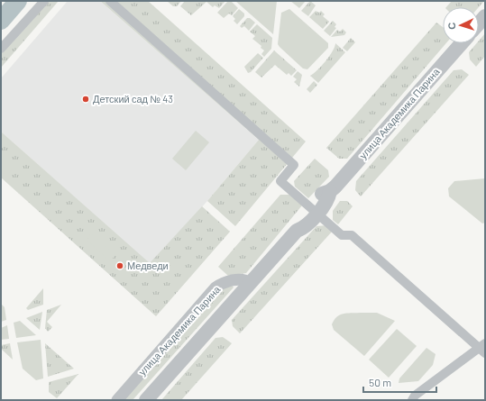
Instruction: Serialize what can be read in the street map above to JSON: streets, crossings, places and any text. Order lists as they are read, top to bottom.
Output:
{
  "streets": {
    "street": ["улица Академика Парина"]
  },
  "places": ["Детский сад № 43", "Медведи"],
  "scale_bar": "50 m",
  "north": "left"
}
